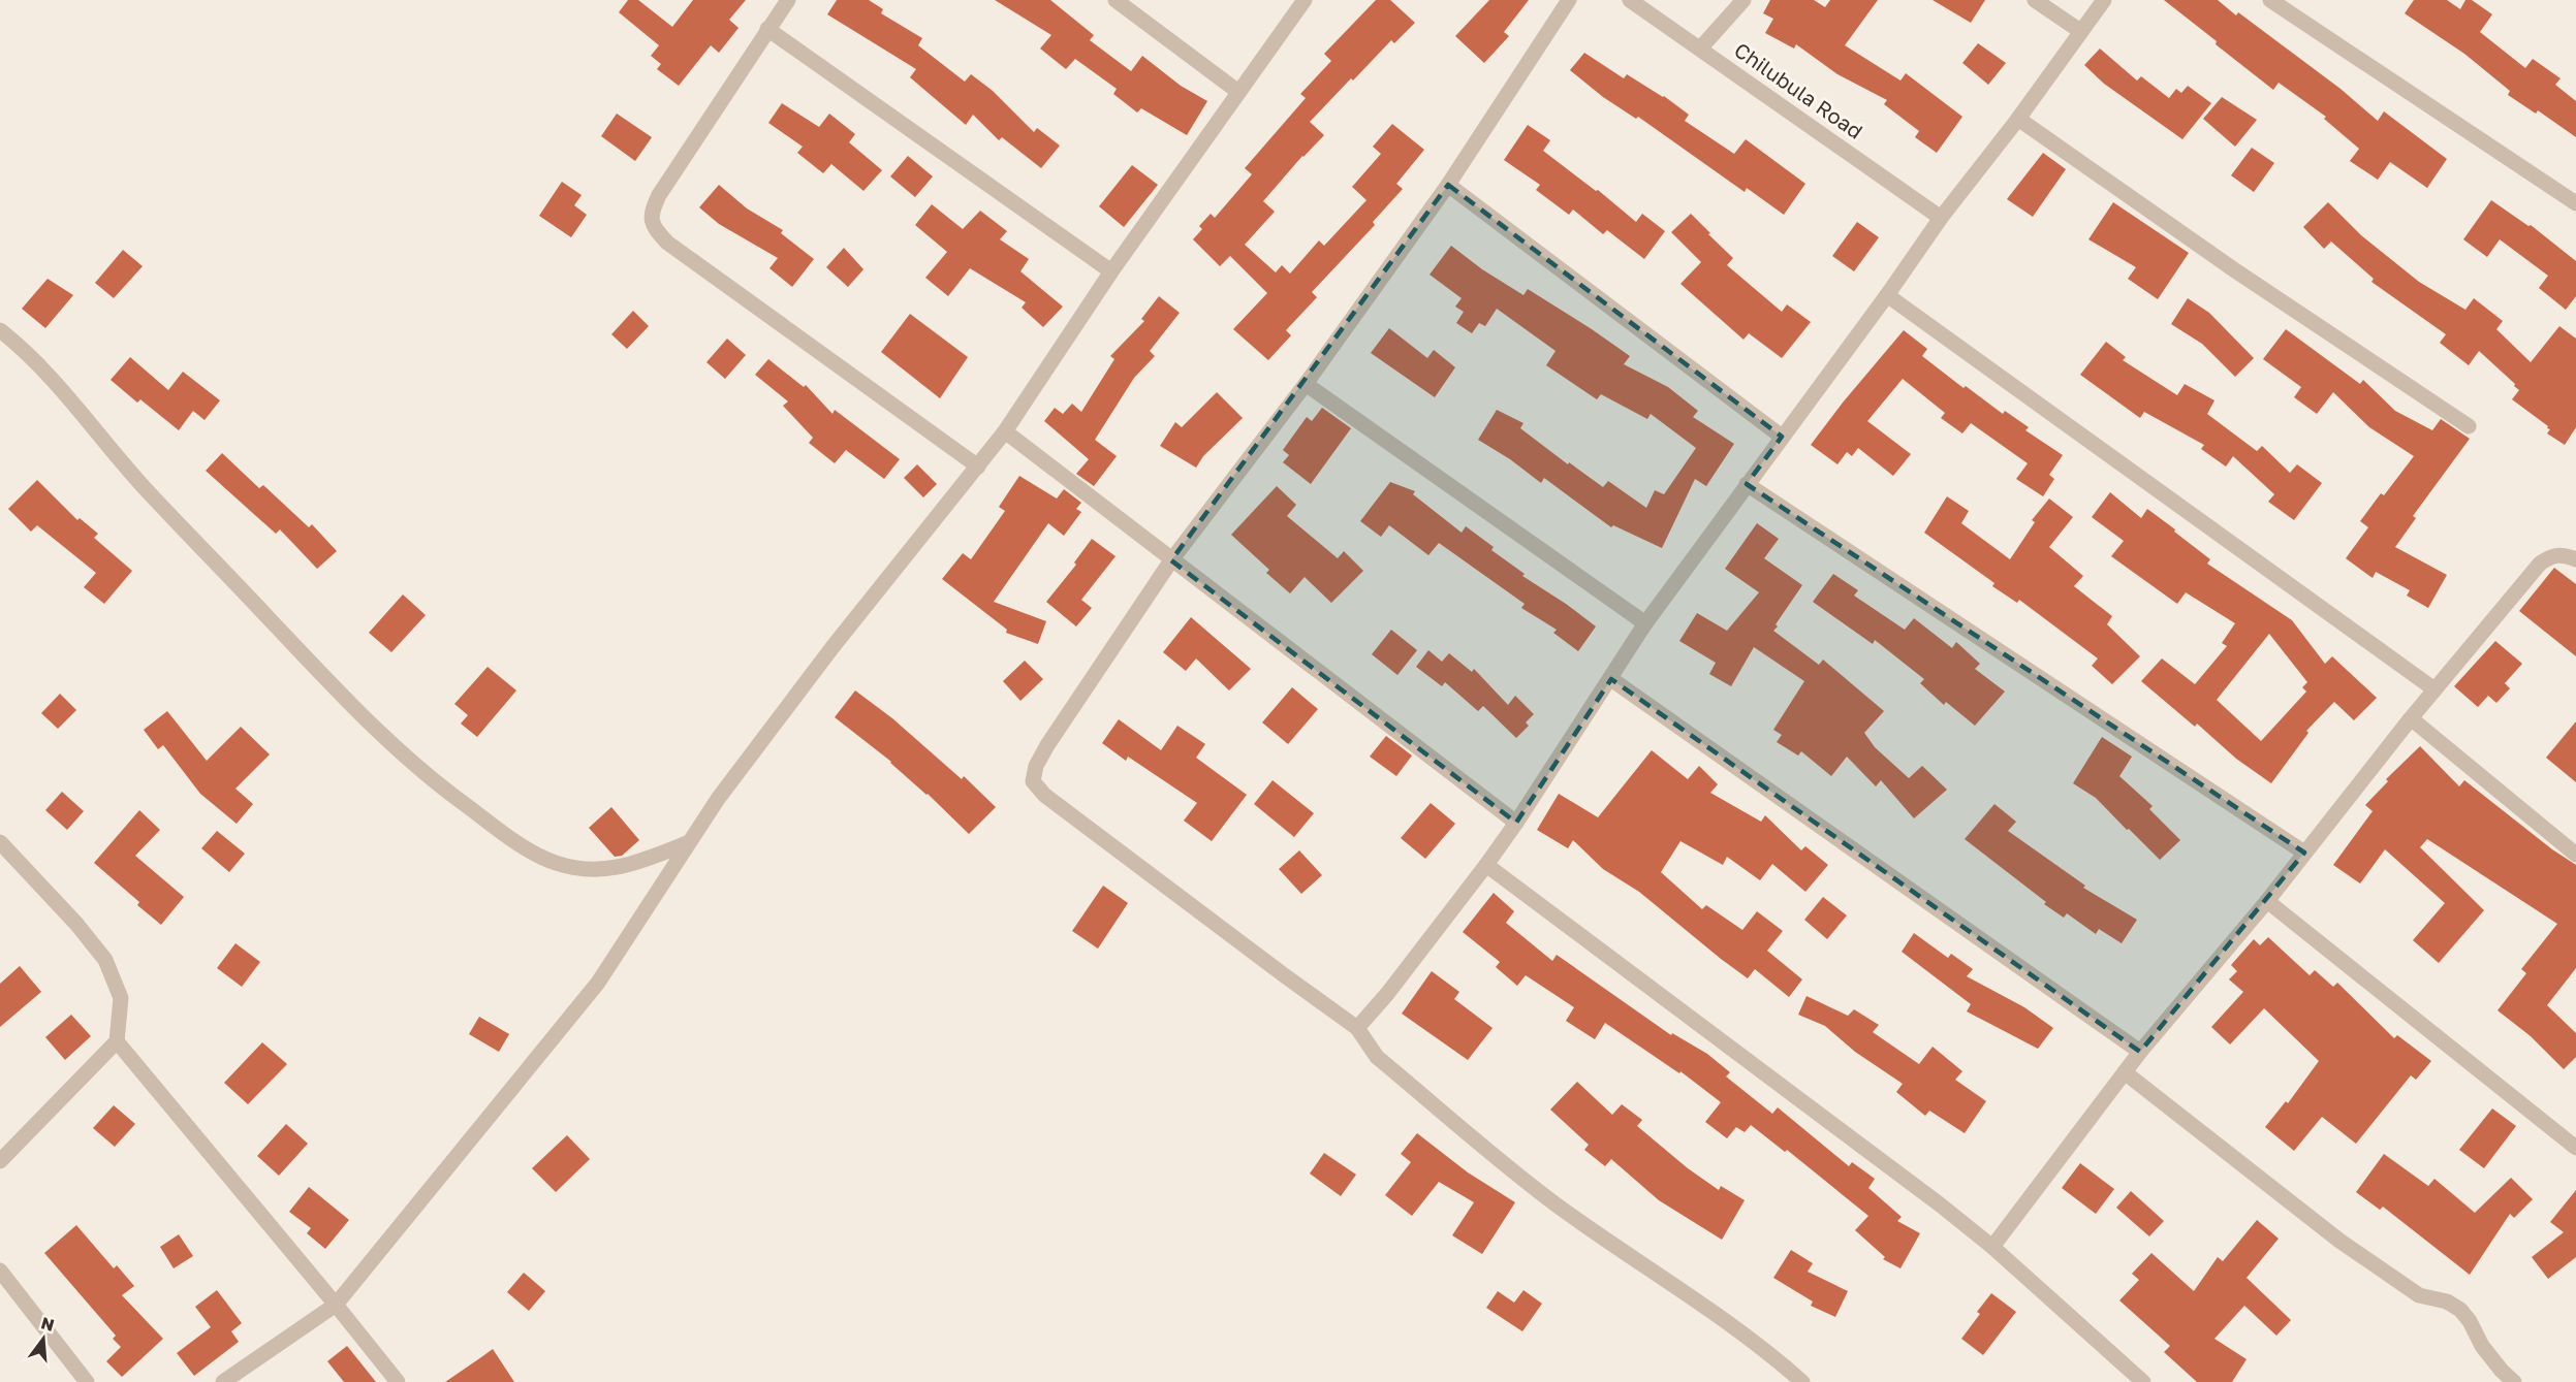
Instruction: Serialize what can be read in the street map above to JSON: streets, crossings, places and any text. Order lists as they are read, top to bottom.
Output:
{
  "streets": {
    "street": ["Chilubula Road"]
  },
  "north": "top"
}
